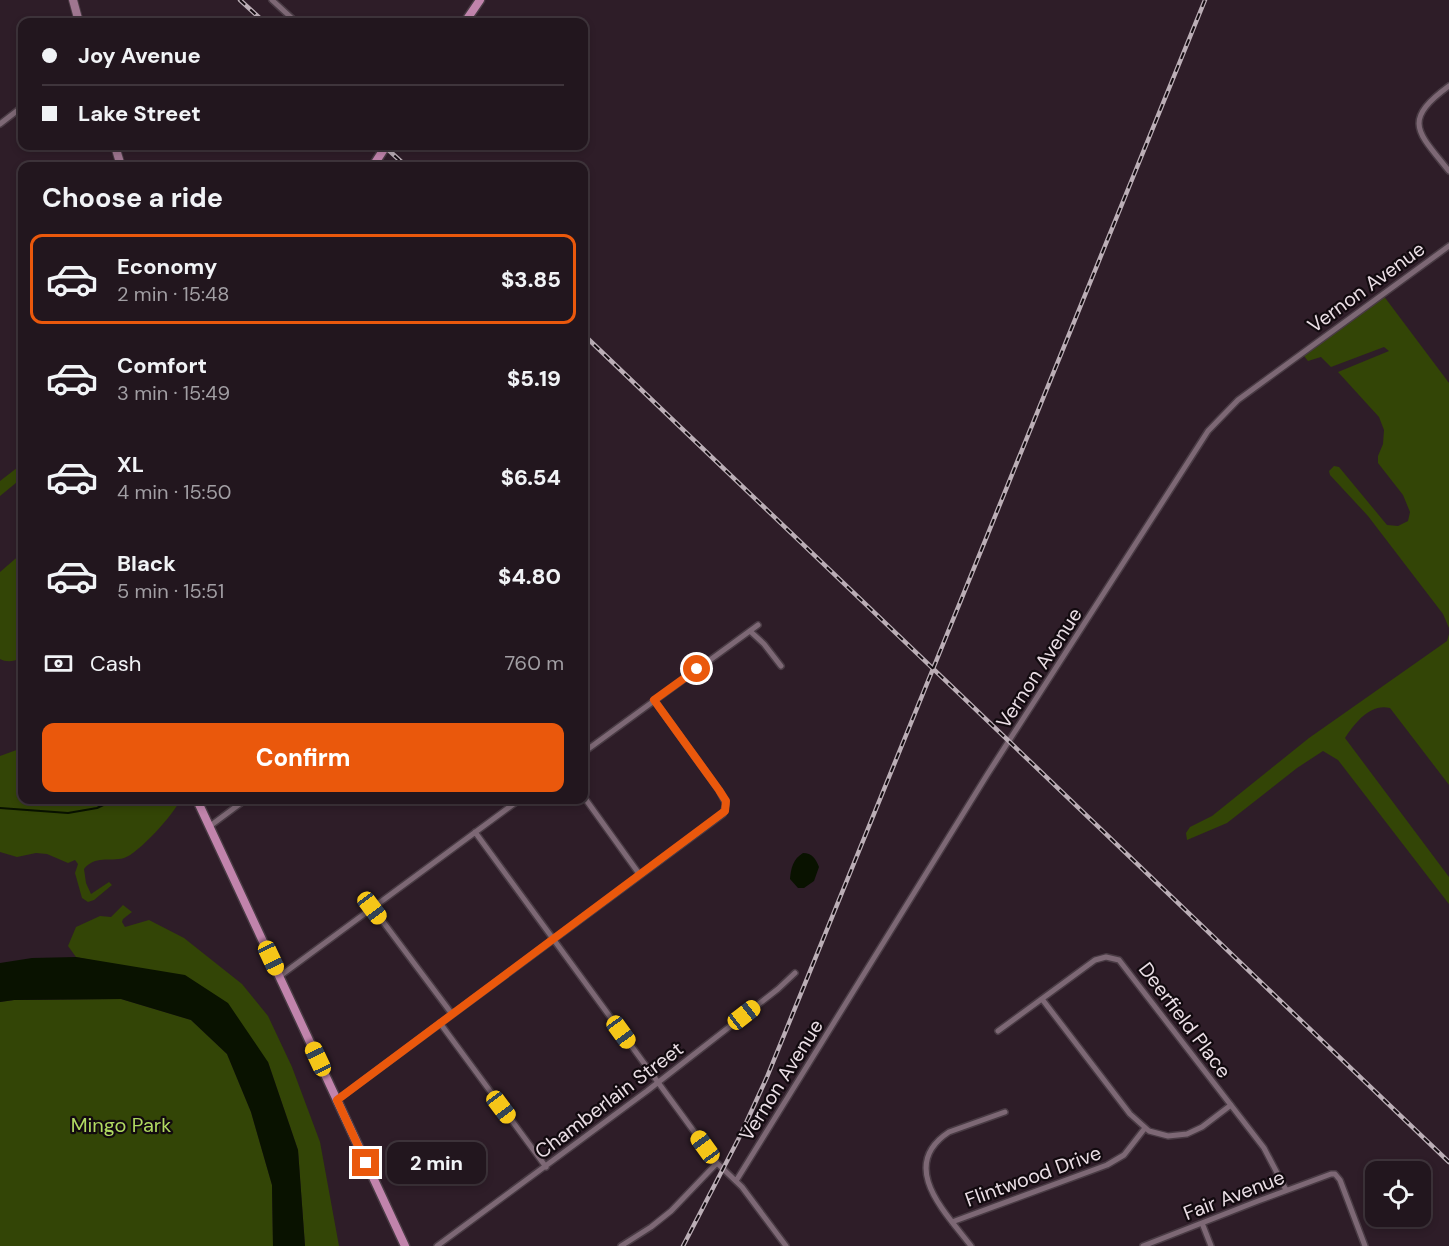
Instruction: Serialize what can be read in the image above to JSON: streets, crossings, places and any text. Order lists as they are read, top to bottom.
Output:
{
  "streets": {
    "street": [
      "Vernon Avenue",
      "Deerfield Place",
      "Chamberlain Street",
      "Flintwood Drive",
      "Fair Avenue"
    ]
  },
  "crossings": [
    ["Deerfield Place", "Fair Avenue"]
  ],
  "parks": ["Mingo Park"],
  "page": {
    "banner": ["Joy Avenue", "Lake Street"],
    "heading": "Choose a ride",
    "list": [
      {
        "name": "Economy",
        "note": "2 min · 15:48",
        "value": "$3.85"
      },
      {
        "name": "Comfort",
        "note": "3 min · 15:49",
        "value": "$5.19"
      },
      {
        "name": "XL",
        "note": "4 min · 15:50",
        "value": "$6.54"
      },
      {
        "name": "Black",
        "note": "5 min · 15:51",
        "value": "$4.80"
      }
    ],
    "pay": ["Cash", "760 m"],
    "buttons": "Confirm",
    "bubble": "2 min"
  }
}
